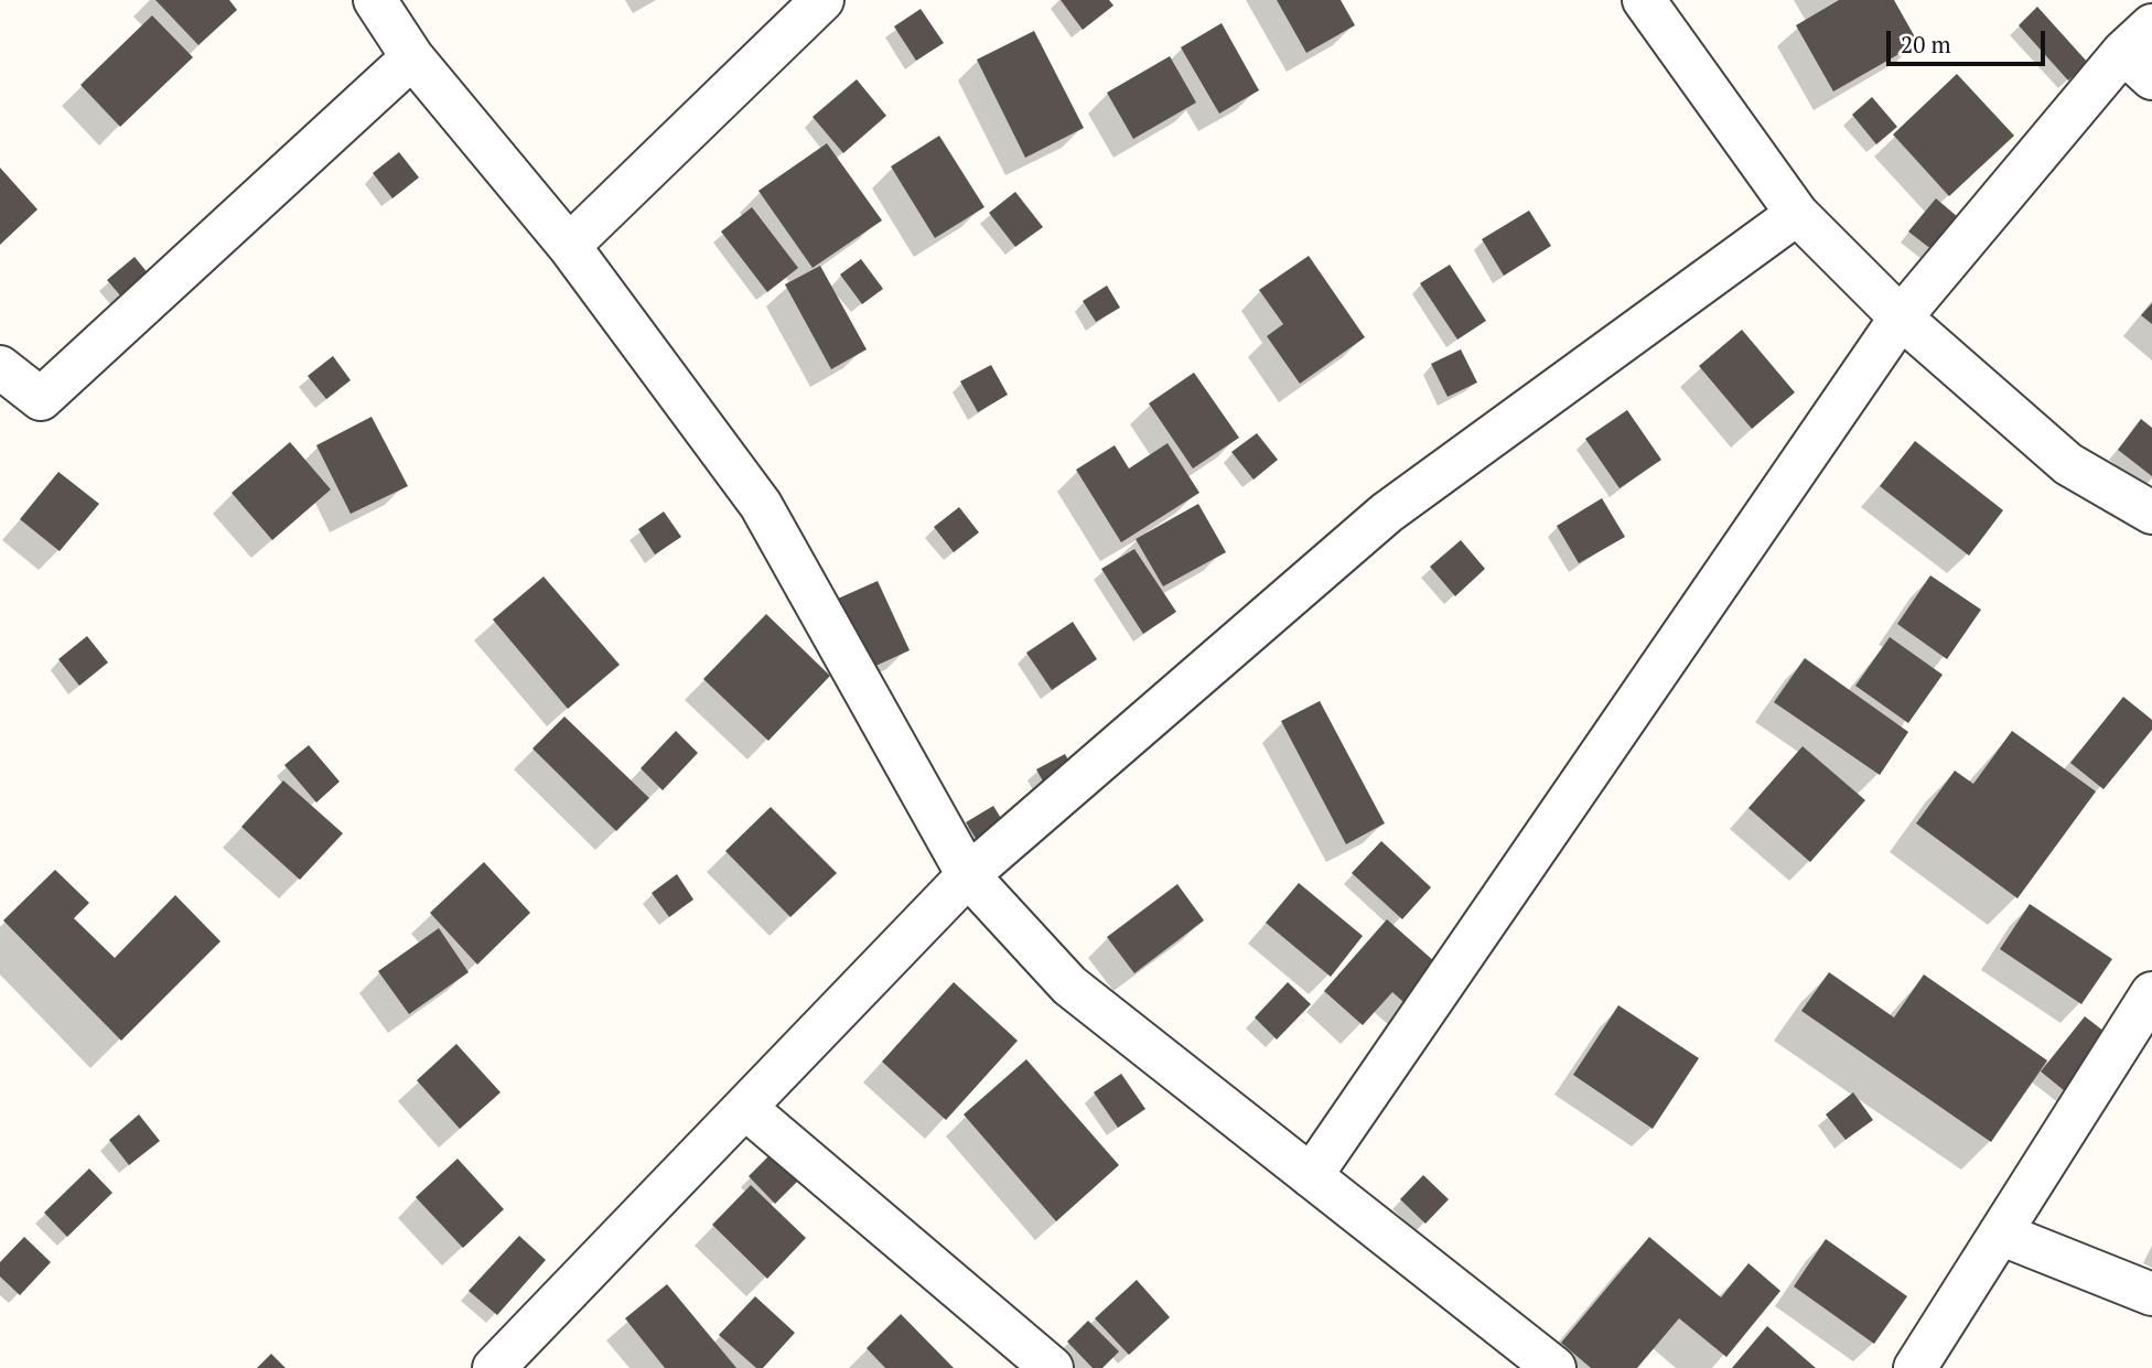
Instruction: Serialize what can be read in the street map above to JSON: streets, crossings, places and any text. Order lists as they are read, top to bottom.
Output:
{
  "scale_bar": "20 m"
}
